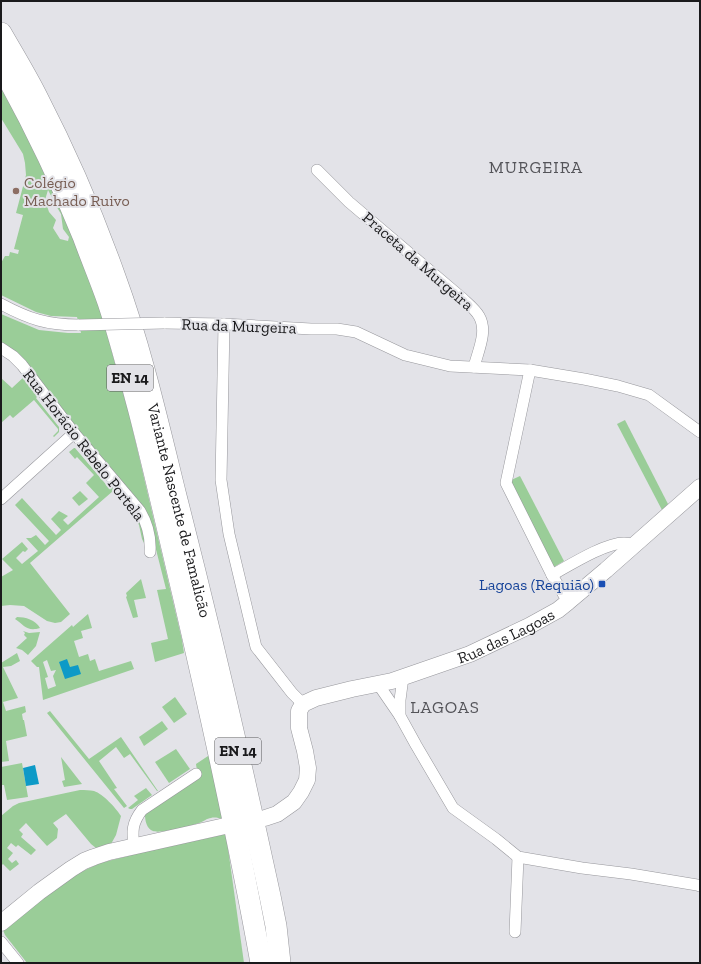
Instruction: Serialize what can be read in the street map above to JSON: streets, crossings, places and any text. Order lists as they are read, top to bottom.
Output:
{
  "streets": {
    "highway": ["EN 14", "Variante Nascente de Famalicão"],
    "main road": ["Rua das Lagoas"],
    "street": ["Praceta da Murgeira", "Rua da Murgeira", "Rua Horácio Rebelo Portela"]
  },
  "crossings": [
    ["Praceta da Murgeira", "Rua da Murgeira"]
  ],
  "districts": ["MURGEIRA", "LAGOAS"],
  "places": {
    "other": ["Colégio Machado Ruivo"],
    "transit": ["Lagoas (Requião)"]
  }
}
